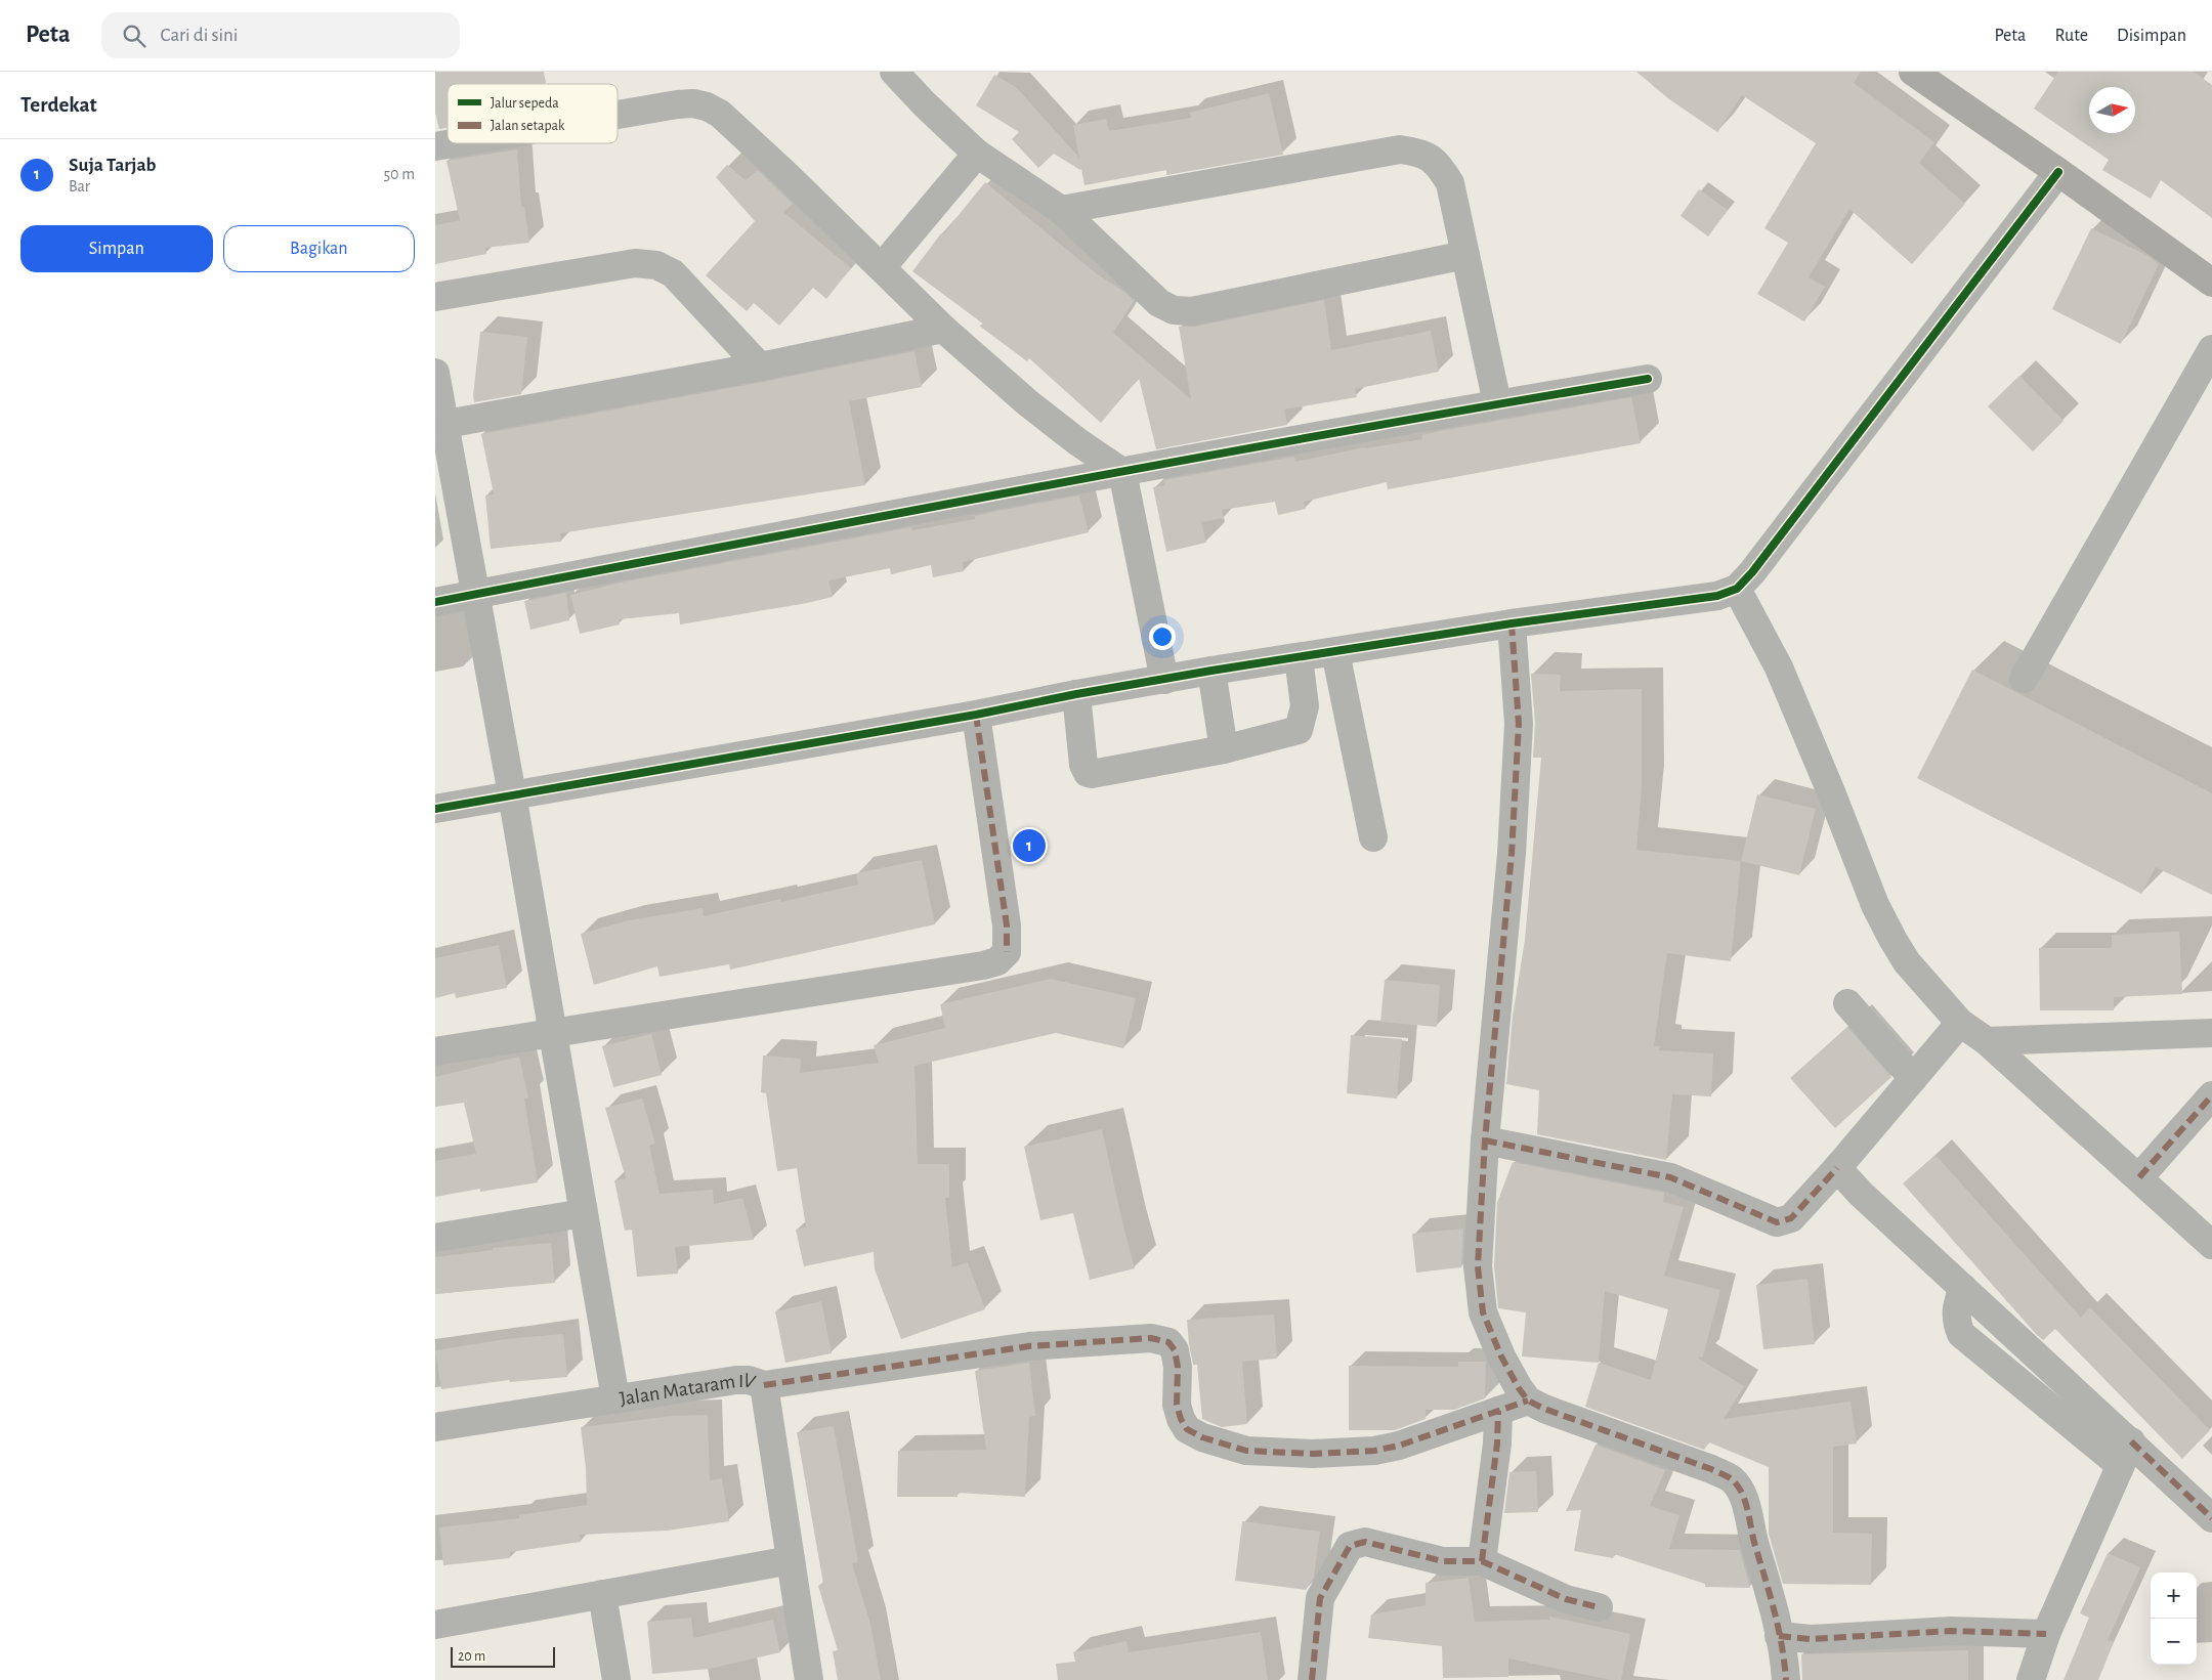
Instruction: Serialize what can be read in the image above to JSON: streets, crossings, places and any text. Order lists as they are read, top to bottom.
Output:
{
  "streets": {
    "street": ["Jalan Mataram IV"]
  },
  "legend": ["Jalur sepeda", "Jalan setapak"],
  "scale_bar": "20 m",
  "north": "right",
  "page": {
    "header": "Peta",
    "search": "Cari di sini",
    "nav": ["Peta", "Rute", "Disimpan"],
    "heading": "Terdekat",
    "list": [
      {
        "mark": "1",
        "name": "Suja Tarjab",
        "note": "Bar",
        "value": "50 m"
      }
    ],
    "buttons": ["Simpan", "Bagikan"],
    "pins": "1",
    "map_buttons": ["+", "−"],
    "scale": "20 m"
  }
}
